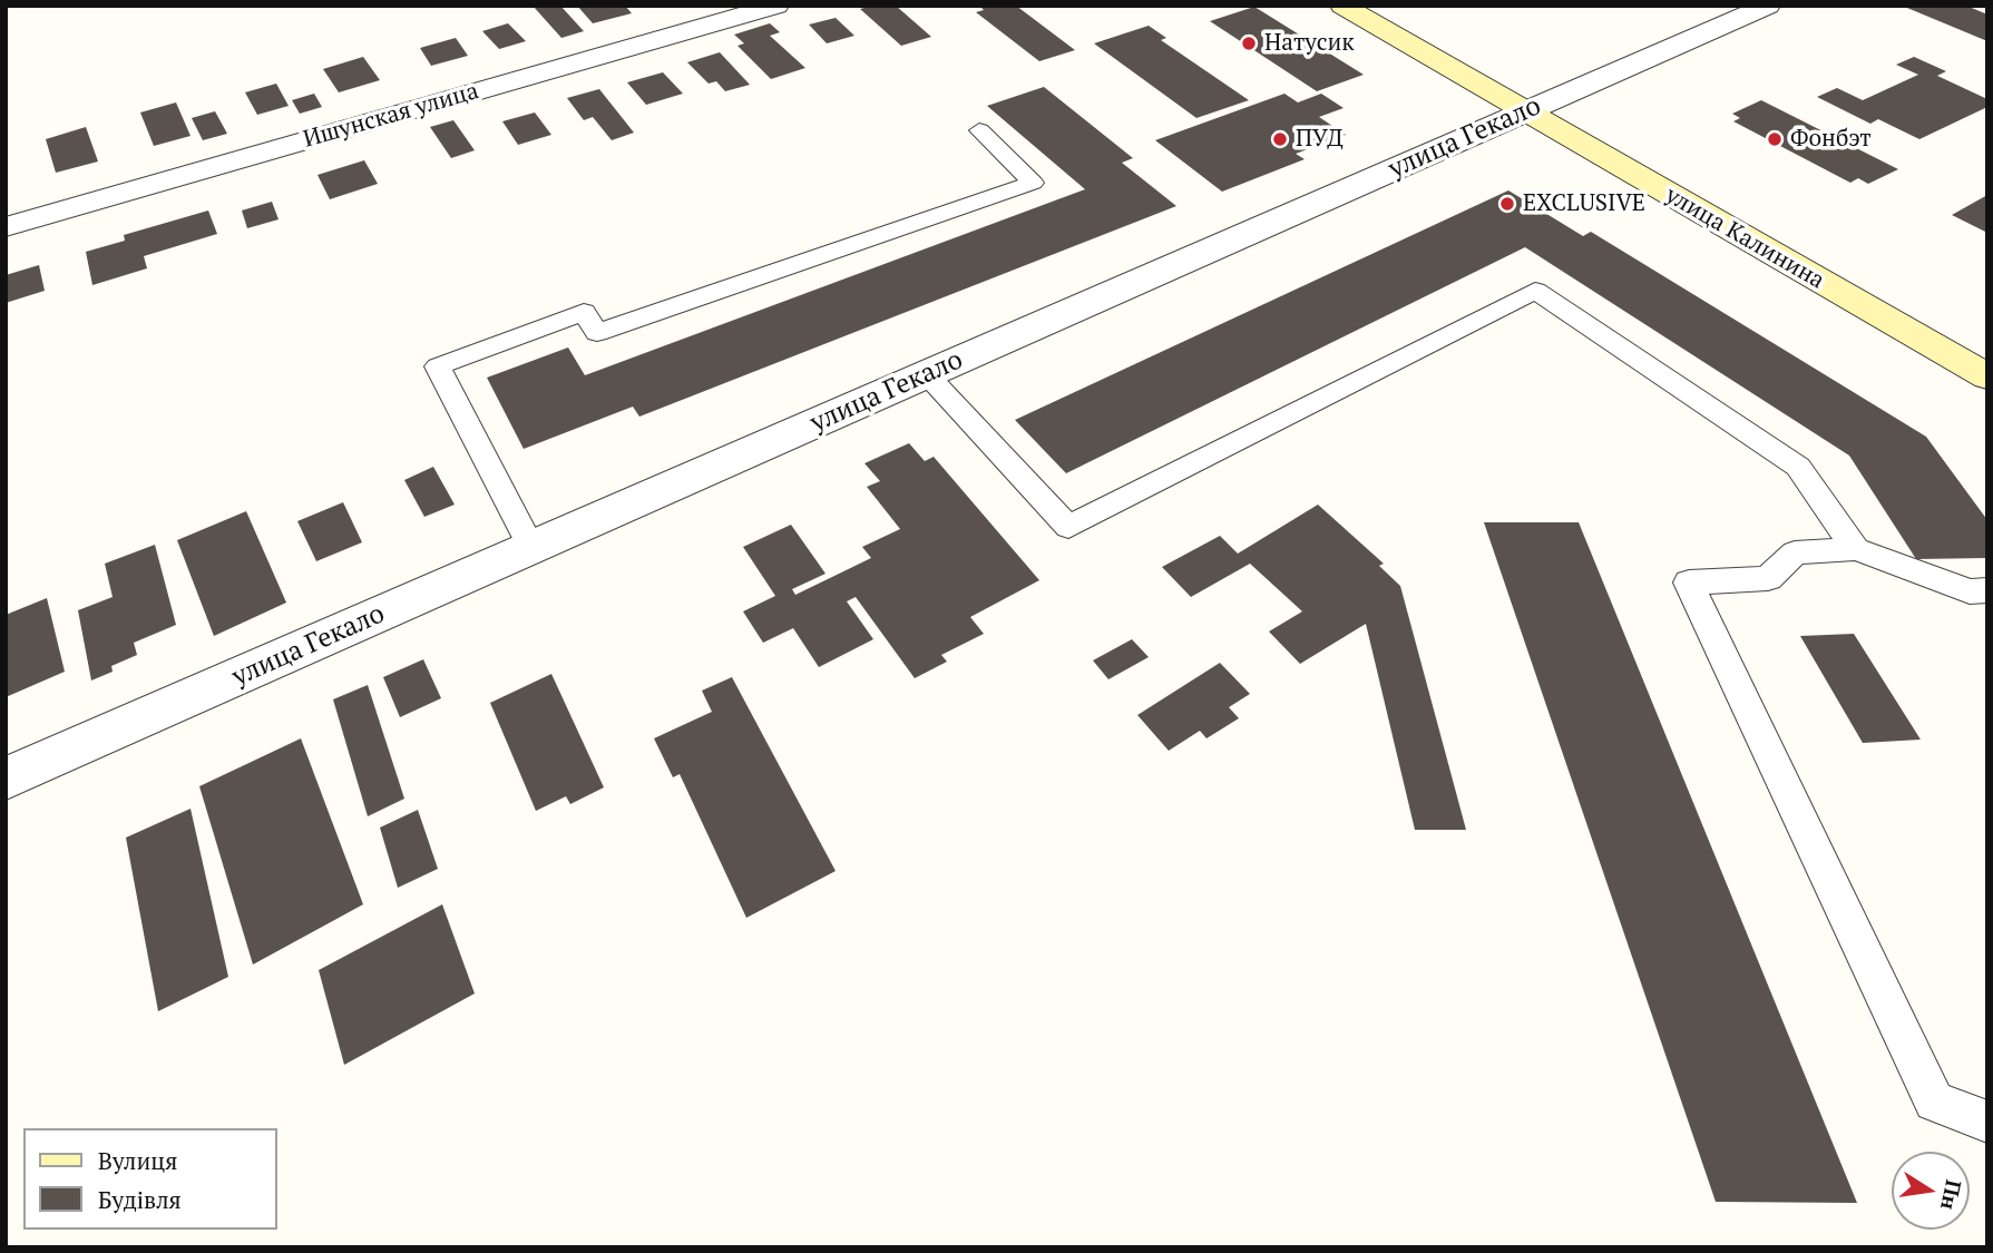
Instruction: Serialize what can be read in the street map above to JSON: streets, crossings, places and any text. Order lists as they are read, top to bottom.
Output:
{
  "streets": {
    "main road": ["улица Калинина"],
    "street": ["Ишунская улица", "улица Гекало"]
  },
  "crossings": [
    ["улица Гекало", "улица Калинина"]
  ],
  "places": [
    "Натусик",
    "ПУД",
    "Фонбэт",
    "EXCLUSIVE"
  ],
  "legend": ["Вулиця", "Будівля"],
  "north": "right"
}
